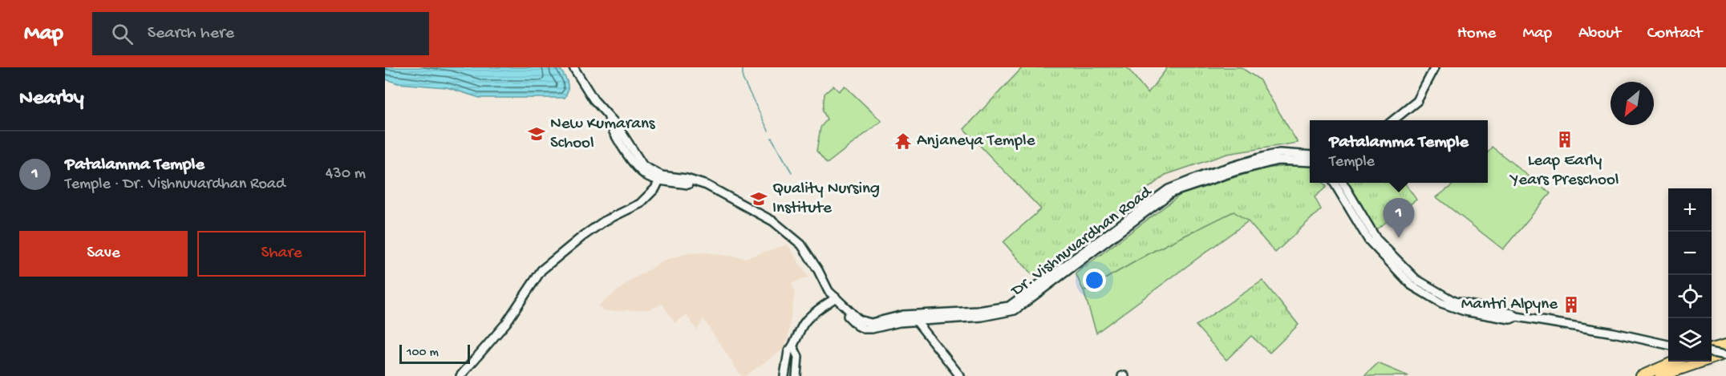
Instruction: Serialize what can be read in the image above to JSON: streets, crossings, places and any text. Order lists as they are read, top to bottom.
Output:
{
  "streets": {
    "main road": ["Dr. Vishnuvardhan Road"]
  },
  "places": {
    "school or university": ["New Kumarans School", "Quality Nursing Institute"],
    "building": ["Leap Early Years Preschool", "Mantri Alpyne"],
    "temple": ["Anjaneya Temple"]
  },
  "scale_bar": "100 m",
  "north": "bottom left",
  "page": {
    "header": "Map",
    "search": "Search here",
    "nav": [
      "Home",
      "Map",
      "About",
      "Contact"
    ],
    "heading": "Nearby",
    "popup": ["Patalamma Temple", "Temple"],
    "list": [
      {
        "mark": "1",
        "name": "Patalamma Temple",
        "note": "Temple · Dr. Vishnuvardhan Road",
        "value": "430 m"
      }
    ],
    "map_buttons": ["+", "−"],
    "pins": "1",
    "buttons": ["Save", "Share"],
    "scale": "100 m"
  }
}
